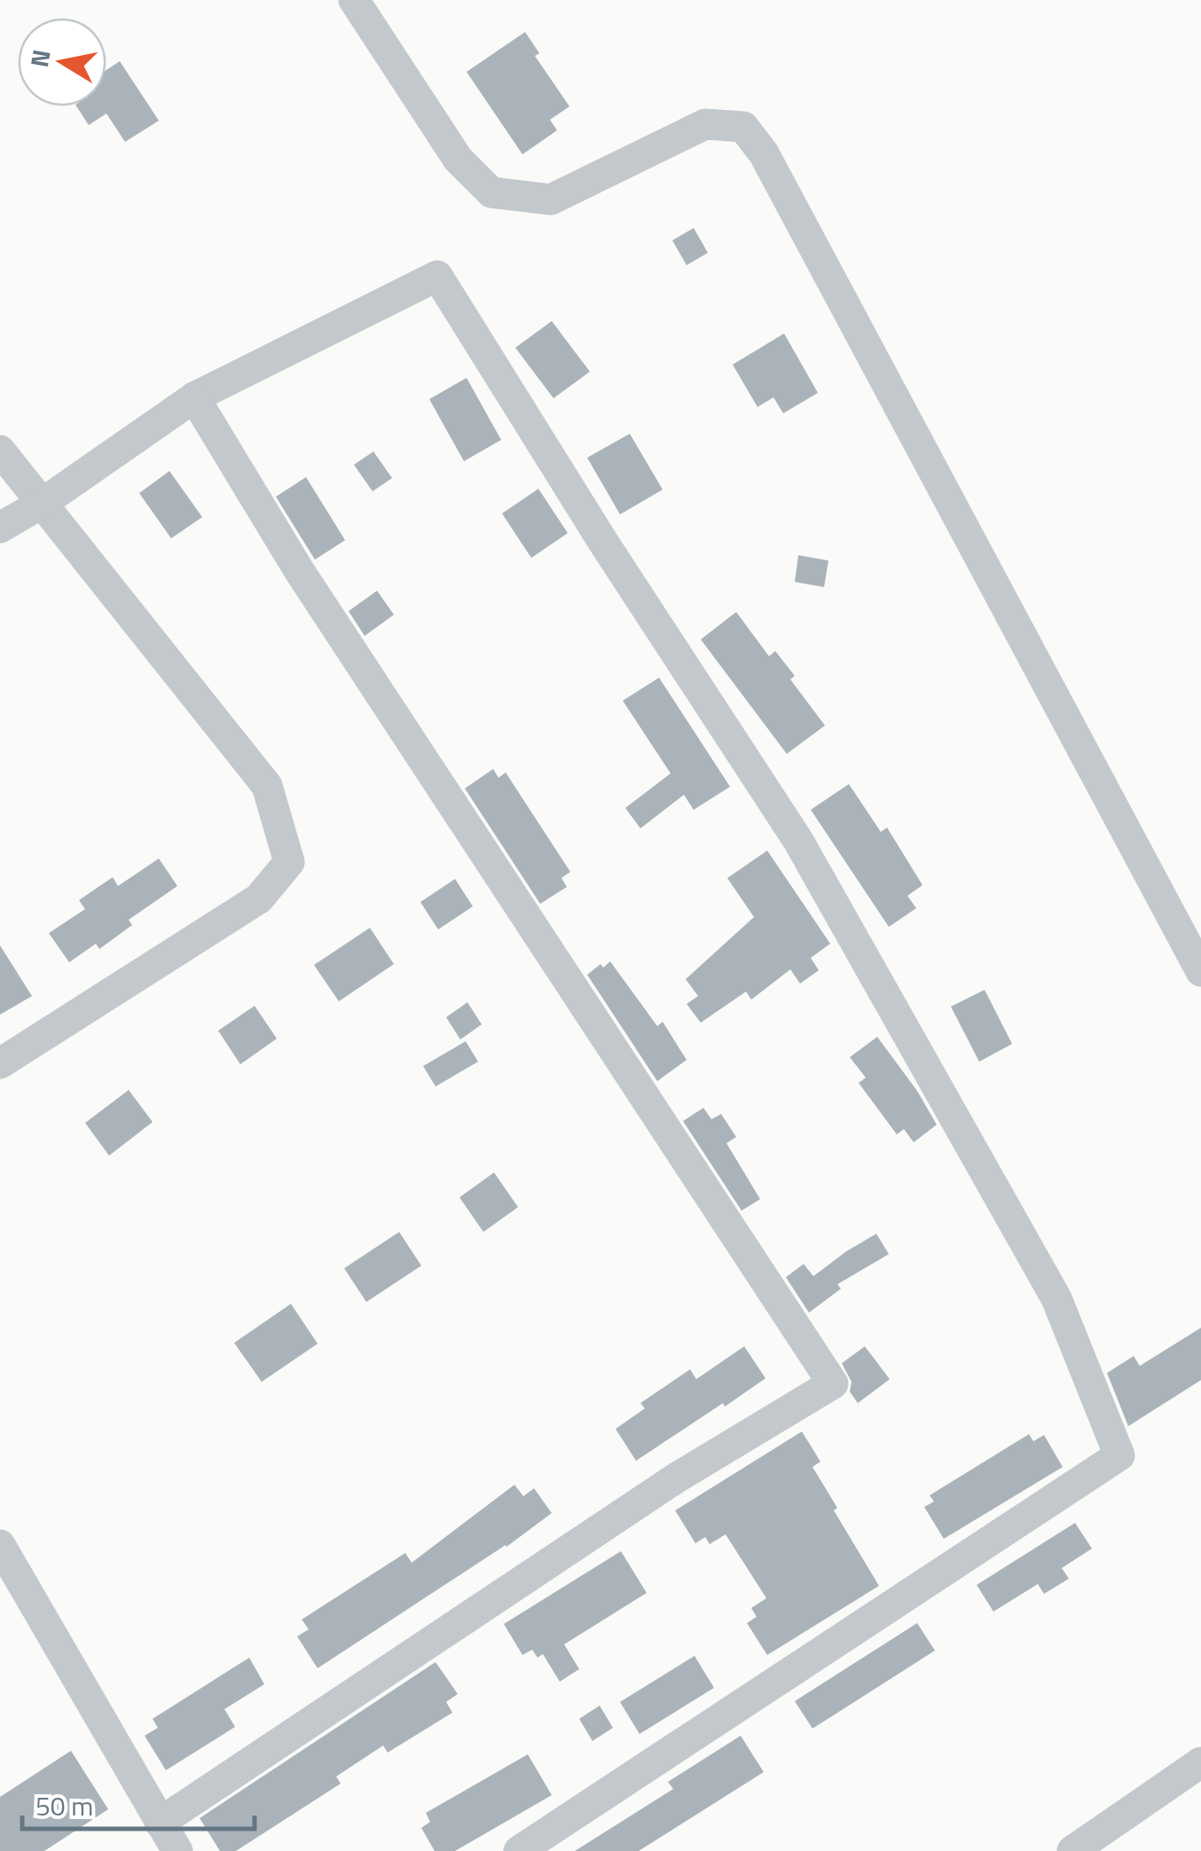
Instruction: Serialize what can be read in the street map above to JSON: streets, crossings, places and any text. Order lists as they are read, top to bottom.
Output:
{
  "scale_bar": "50 m",
  "north": "left"
}
